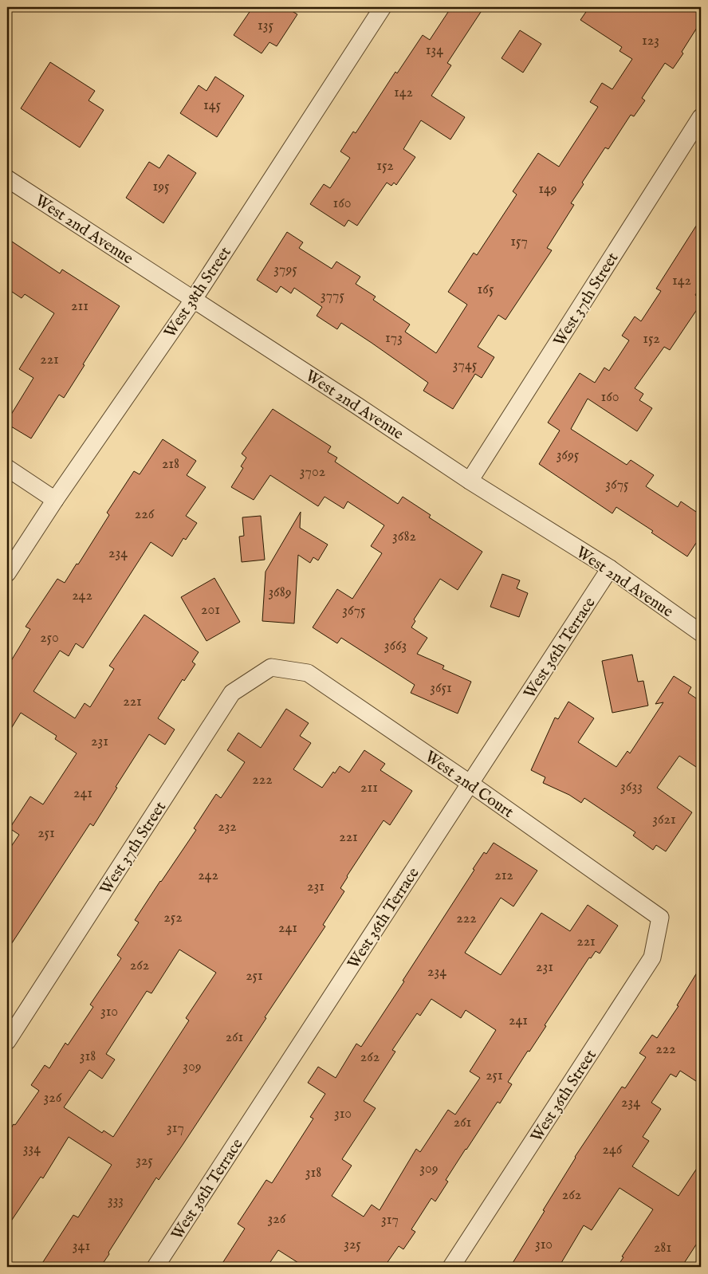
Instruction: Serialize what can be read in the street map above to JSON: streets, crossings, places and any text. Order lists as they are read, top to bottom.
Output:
{
  "streets": {
    "street": [
      "West 2nd Avenue",
      "West 38th Street",
      "West 37th Street",
      "West 36th Terrace",
      "West 2nd Court",
      "West 36th Street"
    ]
  },
  "crossings": [
    ["West 2nd Avenue", "West 38th Street"],
    ["West 2nd Avenue", "West 37th Street"],
    ["West 2nd Avenue", "West 36th Terrace"],
    ["West 37th Street", "West 2nd Court"],
    ["West 36th Terrace", "West 2nd Court"],
    ["West 2nd Court", "West 36th Street"]
  ],
  "house_numbers": [
    "135",
    "123",
    "134",
    "142",
    "145",
    "152",
    "195",
    "149",
    "160",
    "157",
    "3795",
    "142",
    "165",
    "3775",
    "211",
    "173",
    "152",
    "221",
    "3745",
    "160",
    "3695",
    "218",
    "3702",
    "3675",
    "226",
    "3682",
    "234",
    "3689",
    "242",
    "201",
    "3675",
    "250",
    "3663",
    "3651",
    "221",
    "231",
    "222",
    "3633",
    "211",
    "241",
    "3621",
    "232",
    "251",
    "221",
    "242",
    "212",
    "231",
    "252",
    "222",
    "241",
    "221",
    "262",
    "231",
    "234",
    "251",
    "310",
    "241",
    "261",
    "222",
    "318",
    "262",
    "309",
    "251",
    "326",
    "234",
    "310",
    "261",
    "317",
    "334",
    "246",
    "325",
    "309",
    "318",
    "262",
    "333",
    "326",
    "317",
    "325",
    "310",
    "341",
    "281"
  ]
}
